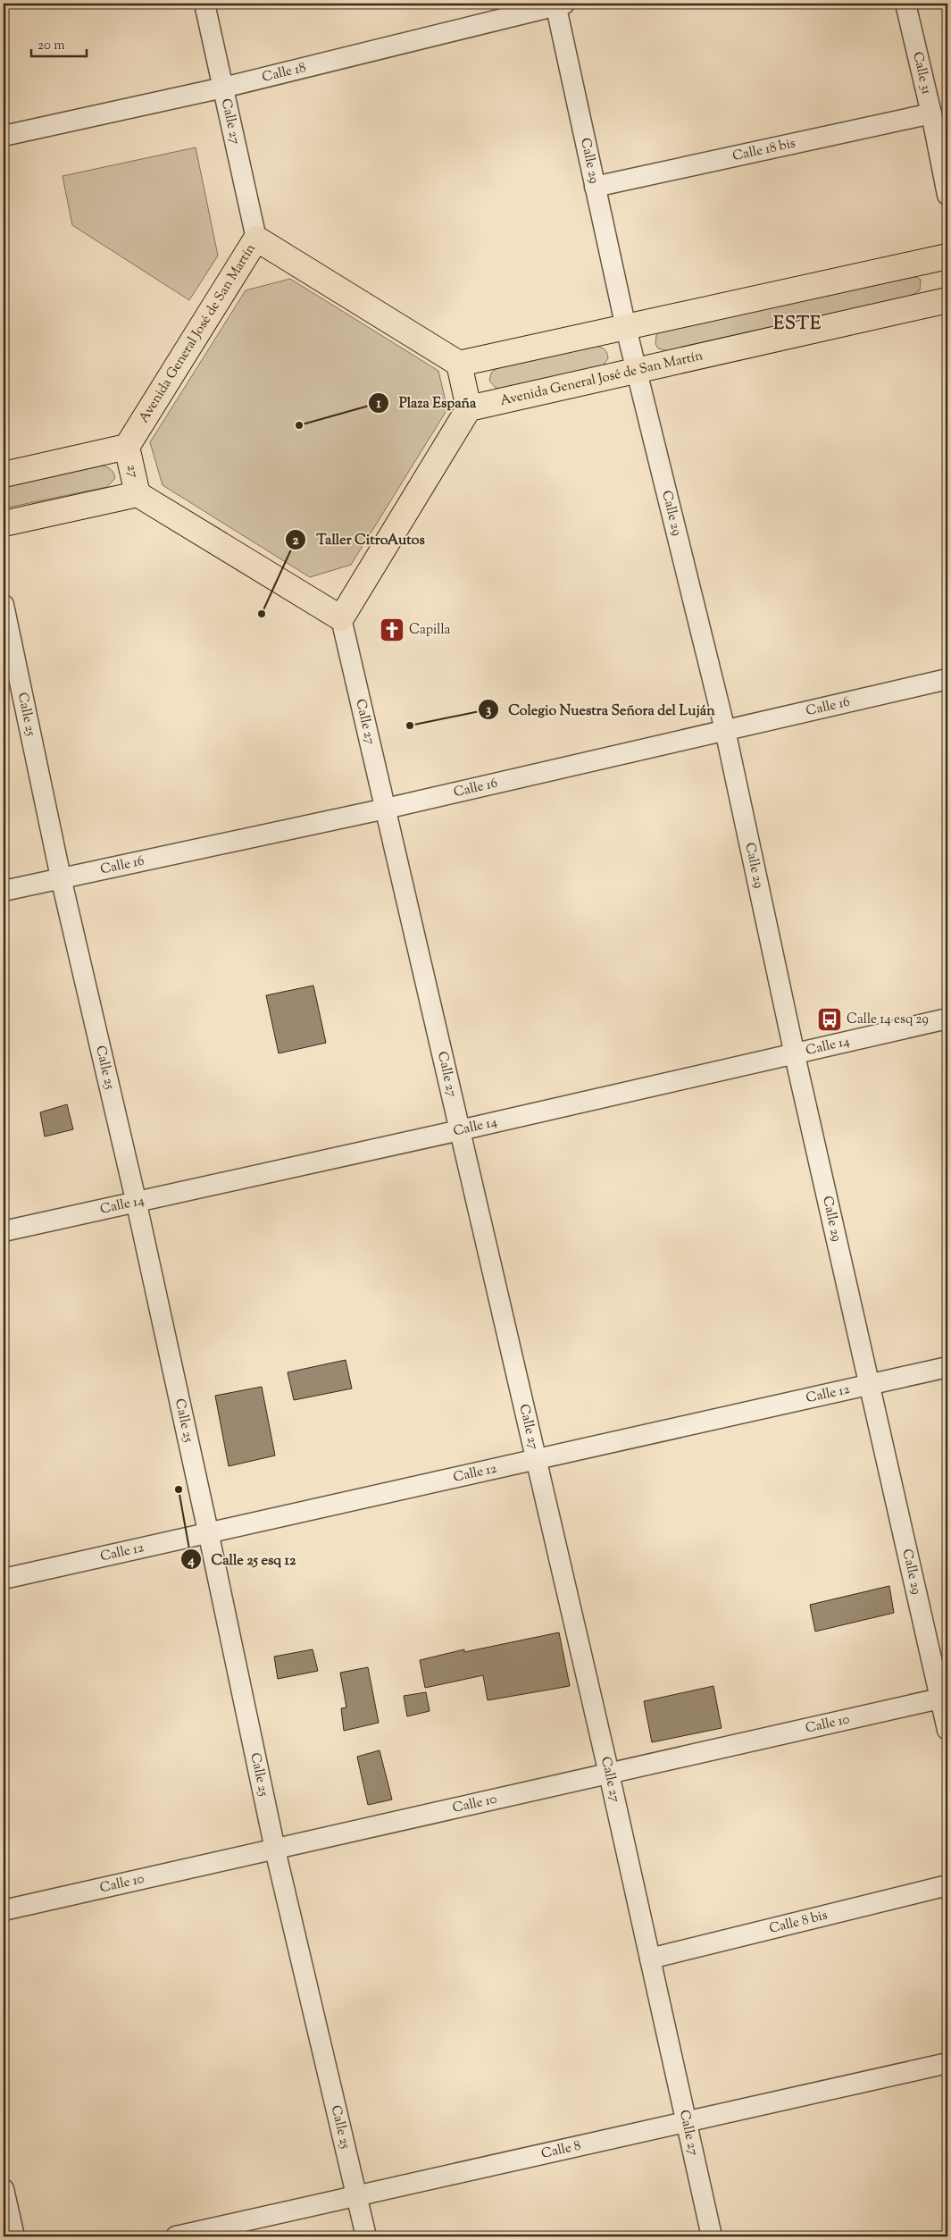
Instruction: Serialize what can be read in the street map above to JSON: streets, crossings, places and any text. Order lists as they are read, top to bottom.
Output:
{
  "streets": {
    "main road": ["Avenida General José de San Martín", "27"],
    "street": [
      "Calle 18",
      "Calle 31",
      "Calle 27",
      "Calle 18 bis",
      "Calle 29",
      "Calle 16",
      "Calle 25",
      "Calle 14",
      "Calle 12",
      "Calle 10",
      "Calle 8 bis",
      "Calle 8"
    ]
  },
  "crossings": [
    ["Calle 18", "Calle 27"],
    ["Calle 18", "Calle 29"],
    ["Calle 31", "Calle 18 bis"],
    ["Calle 27", "Avenida General José de San Martín"],
    ["Calle 27", "Calle 16"],
    ["Calle 27", "Calle 14"],
    ["Calle 27", "Calle 12"],
    ["Calle 27", "Calle 10"],
    ["Calle 27", "Calle 8 bis"],
    ["Calle 27", "Calle 8"],
    ["Calle 18 bis", "Calle 29"],
    ["Calle 29", "Avenida General José de San Martín"],
    ["Calle 29", "Calle 16"],
    ["Calle 29", "Calle 14"],
    ["Calle 29", "Calle 12"],
    ["Calle 29", "Calle 10"],
    ["Avenida General José de San Martín", "27"],
    ["Calle 16", "Calle 25"],
    ["Calle 25", "Calle 14"],
    ["Calle 25", "Calle 12"],
    ["Calle 25", "Calle 10"],
    ["Calle 25", "Calle 8"]
  ],
  "districts": ["ESTE"],
  "places": {
    "other": [
      "Plaza España",
      "Taller CitroAutos",
      "Colegio Nuestra Señora del Luján",
      "Calle 25 esq 12"
    ],
    "church": ["Capilla"],
    "bus stop": ["Calle 14 esq 29"]
  },
  "scale_bar": "20 m"
}
